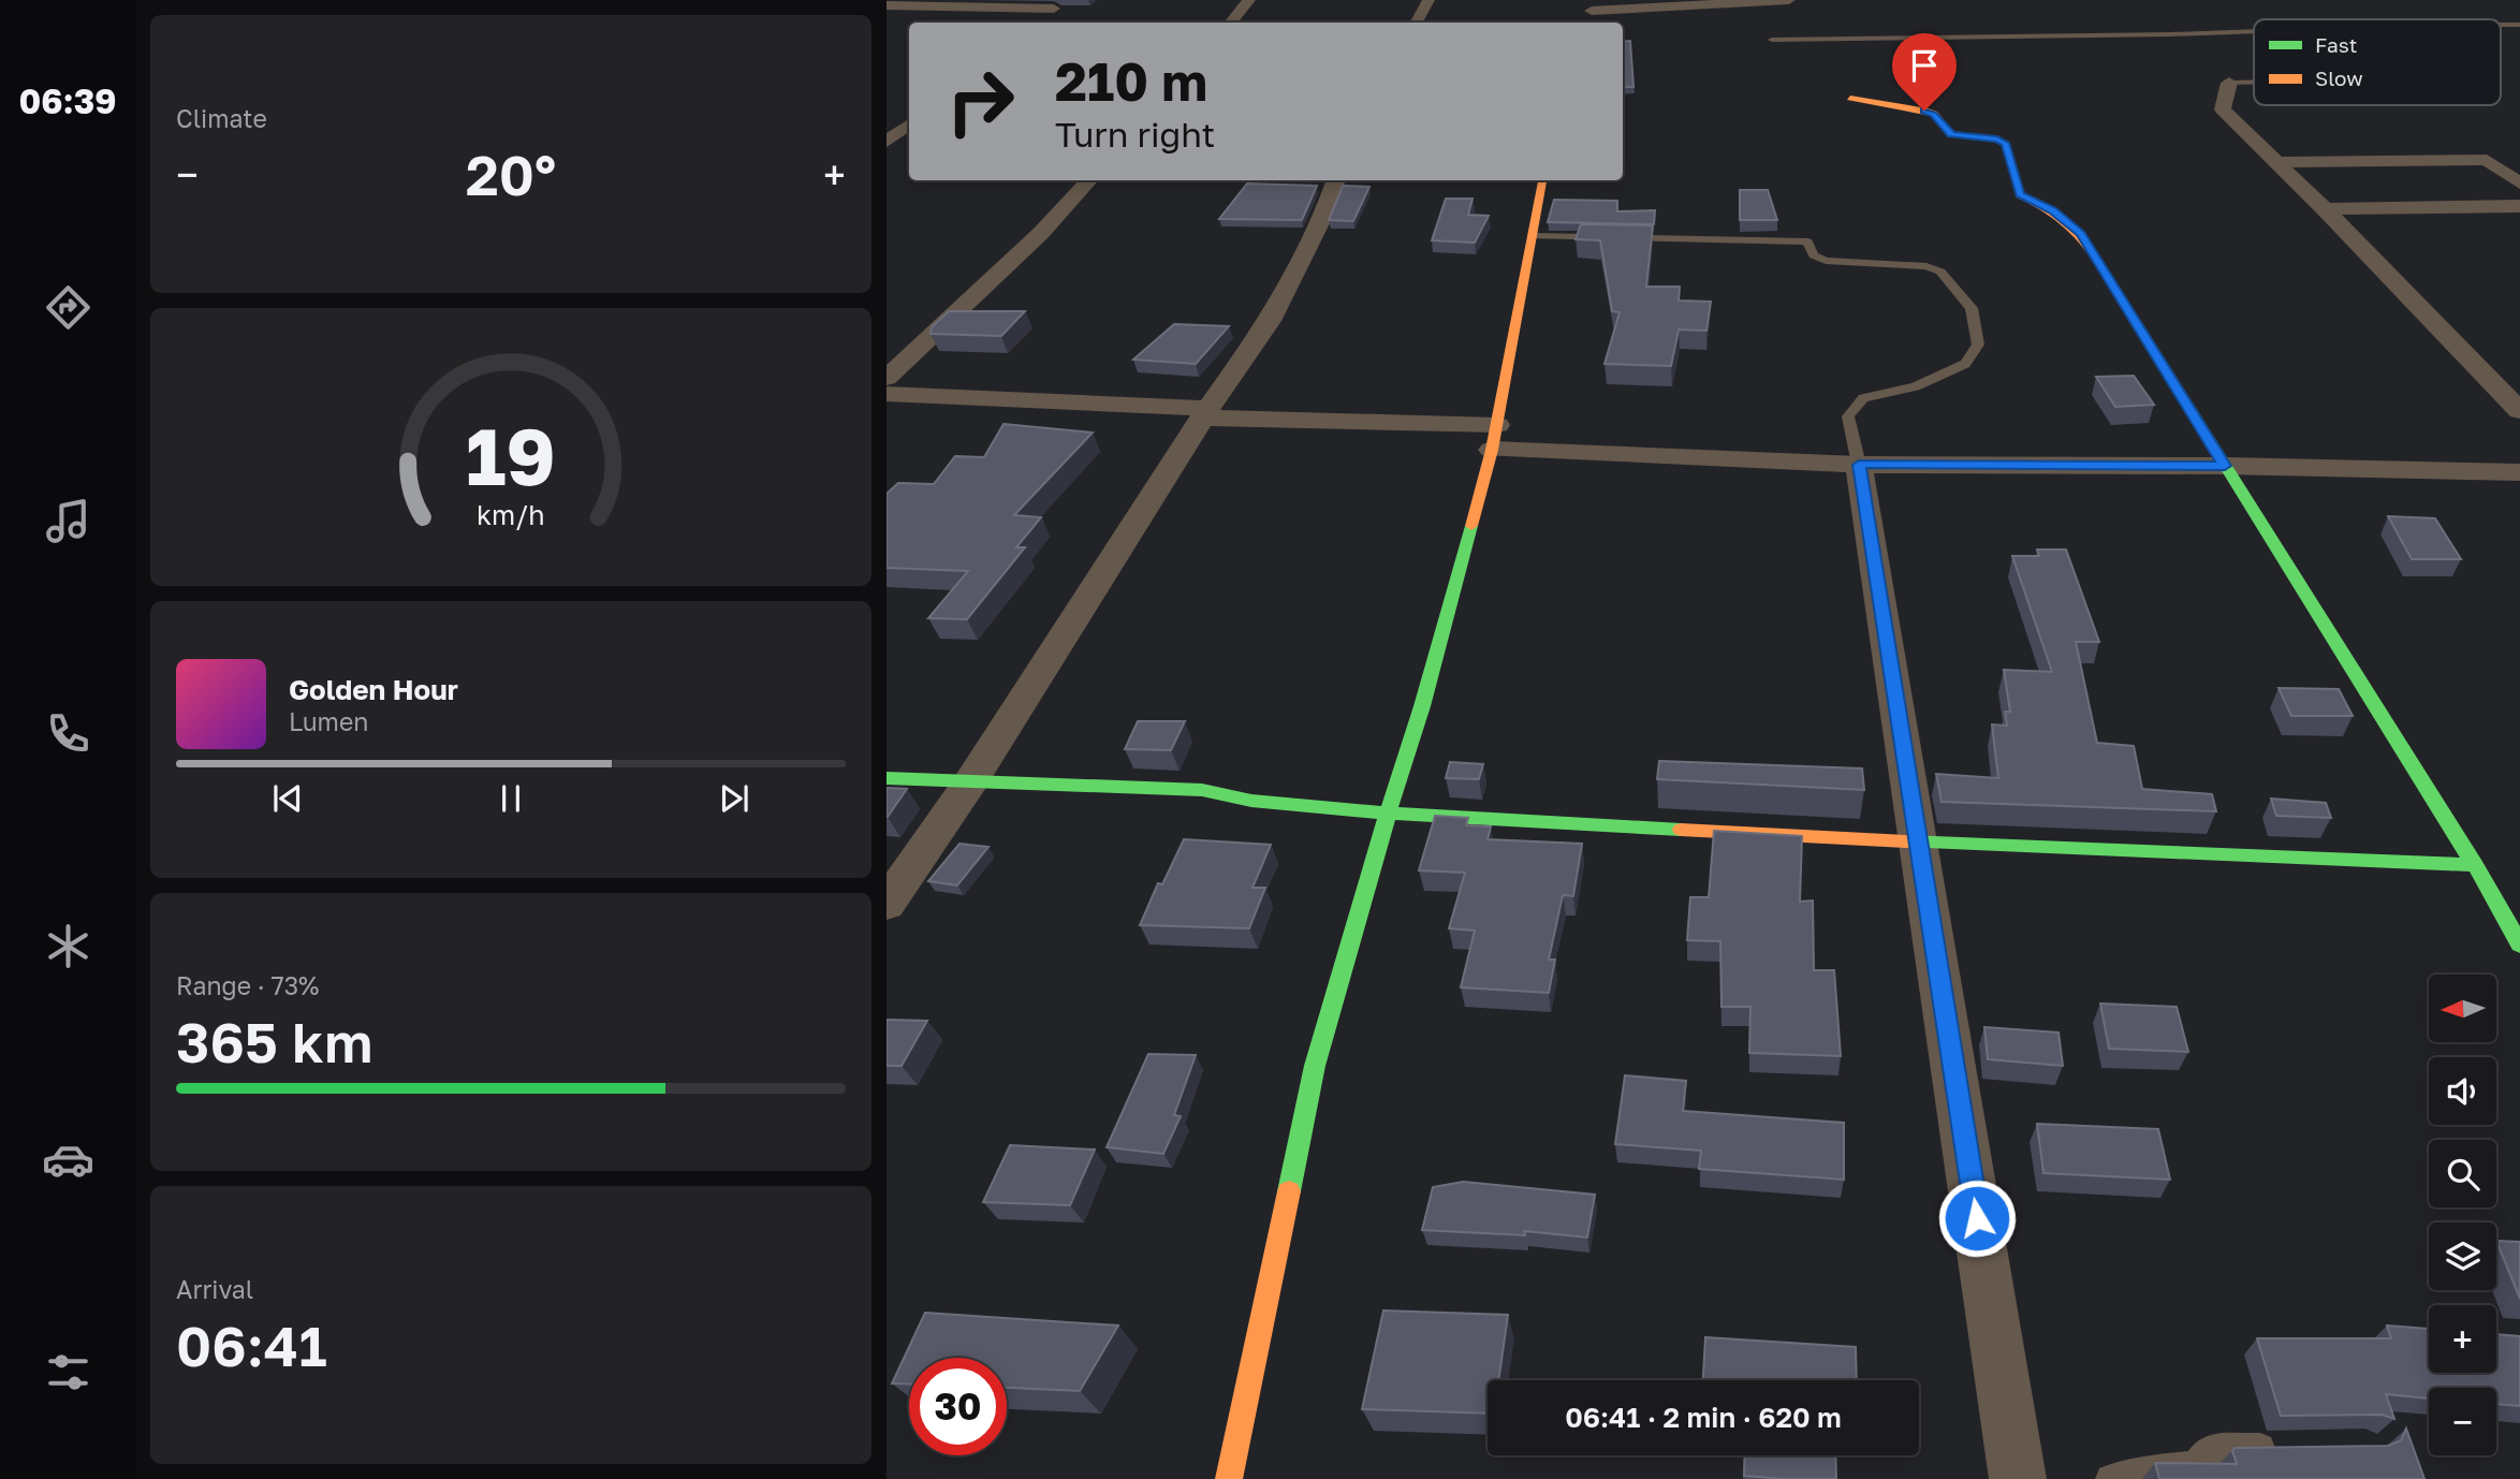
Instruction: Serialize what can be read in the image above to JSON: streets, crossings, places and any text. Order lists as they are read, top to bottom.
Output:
{
  "legend": ["Fast", "Slow"],
  "north": "left",
  "page": {
    "tabs": "06:39",
    "tile": [
      "Climate",
      ["Range · 73%", "365 km"],
      ["Arrival", "06:41"]
    ],
    "turn": ["210 m", "Turn right"],
    "heat": ["−", "20°", "+"],
    "song": ["Golden Hour", "Lumen"],
    "map_buttons": ["+", "−"],
    "limit": "30",
    "trip": "06:41 · 2 min · 620 m",
    "gauge": ["19", "km/h"]
  }
}
